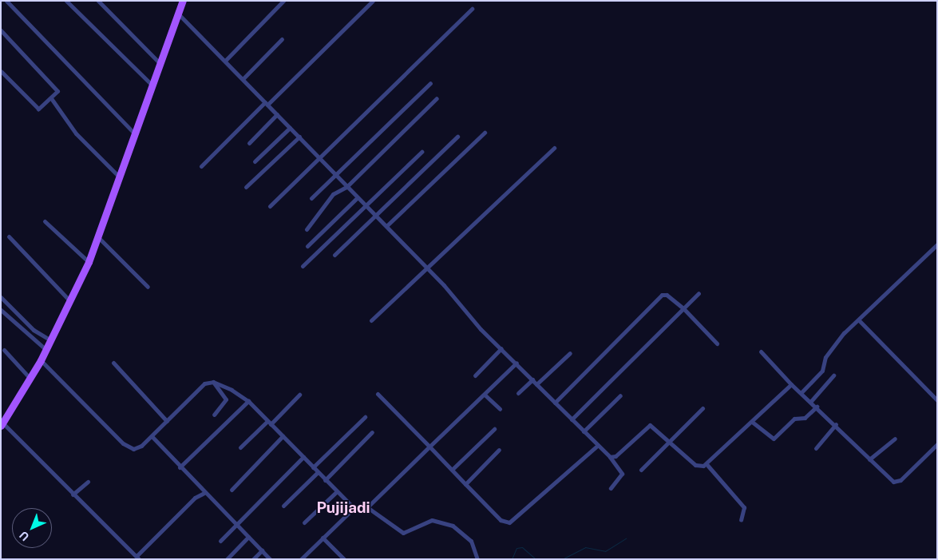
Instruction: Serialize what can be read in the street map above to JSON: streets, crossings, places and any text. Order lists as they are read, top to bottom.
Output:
{
  "districts": ["Pujijadi"],
  "north": "bottom left"
}
